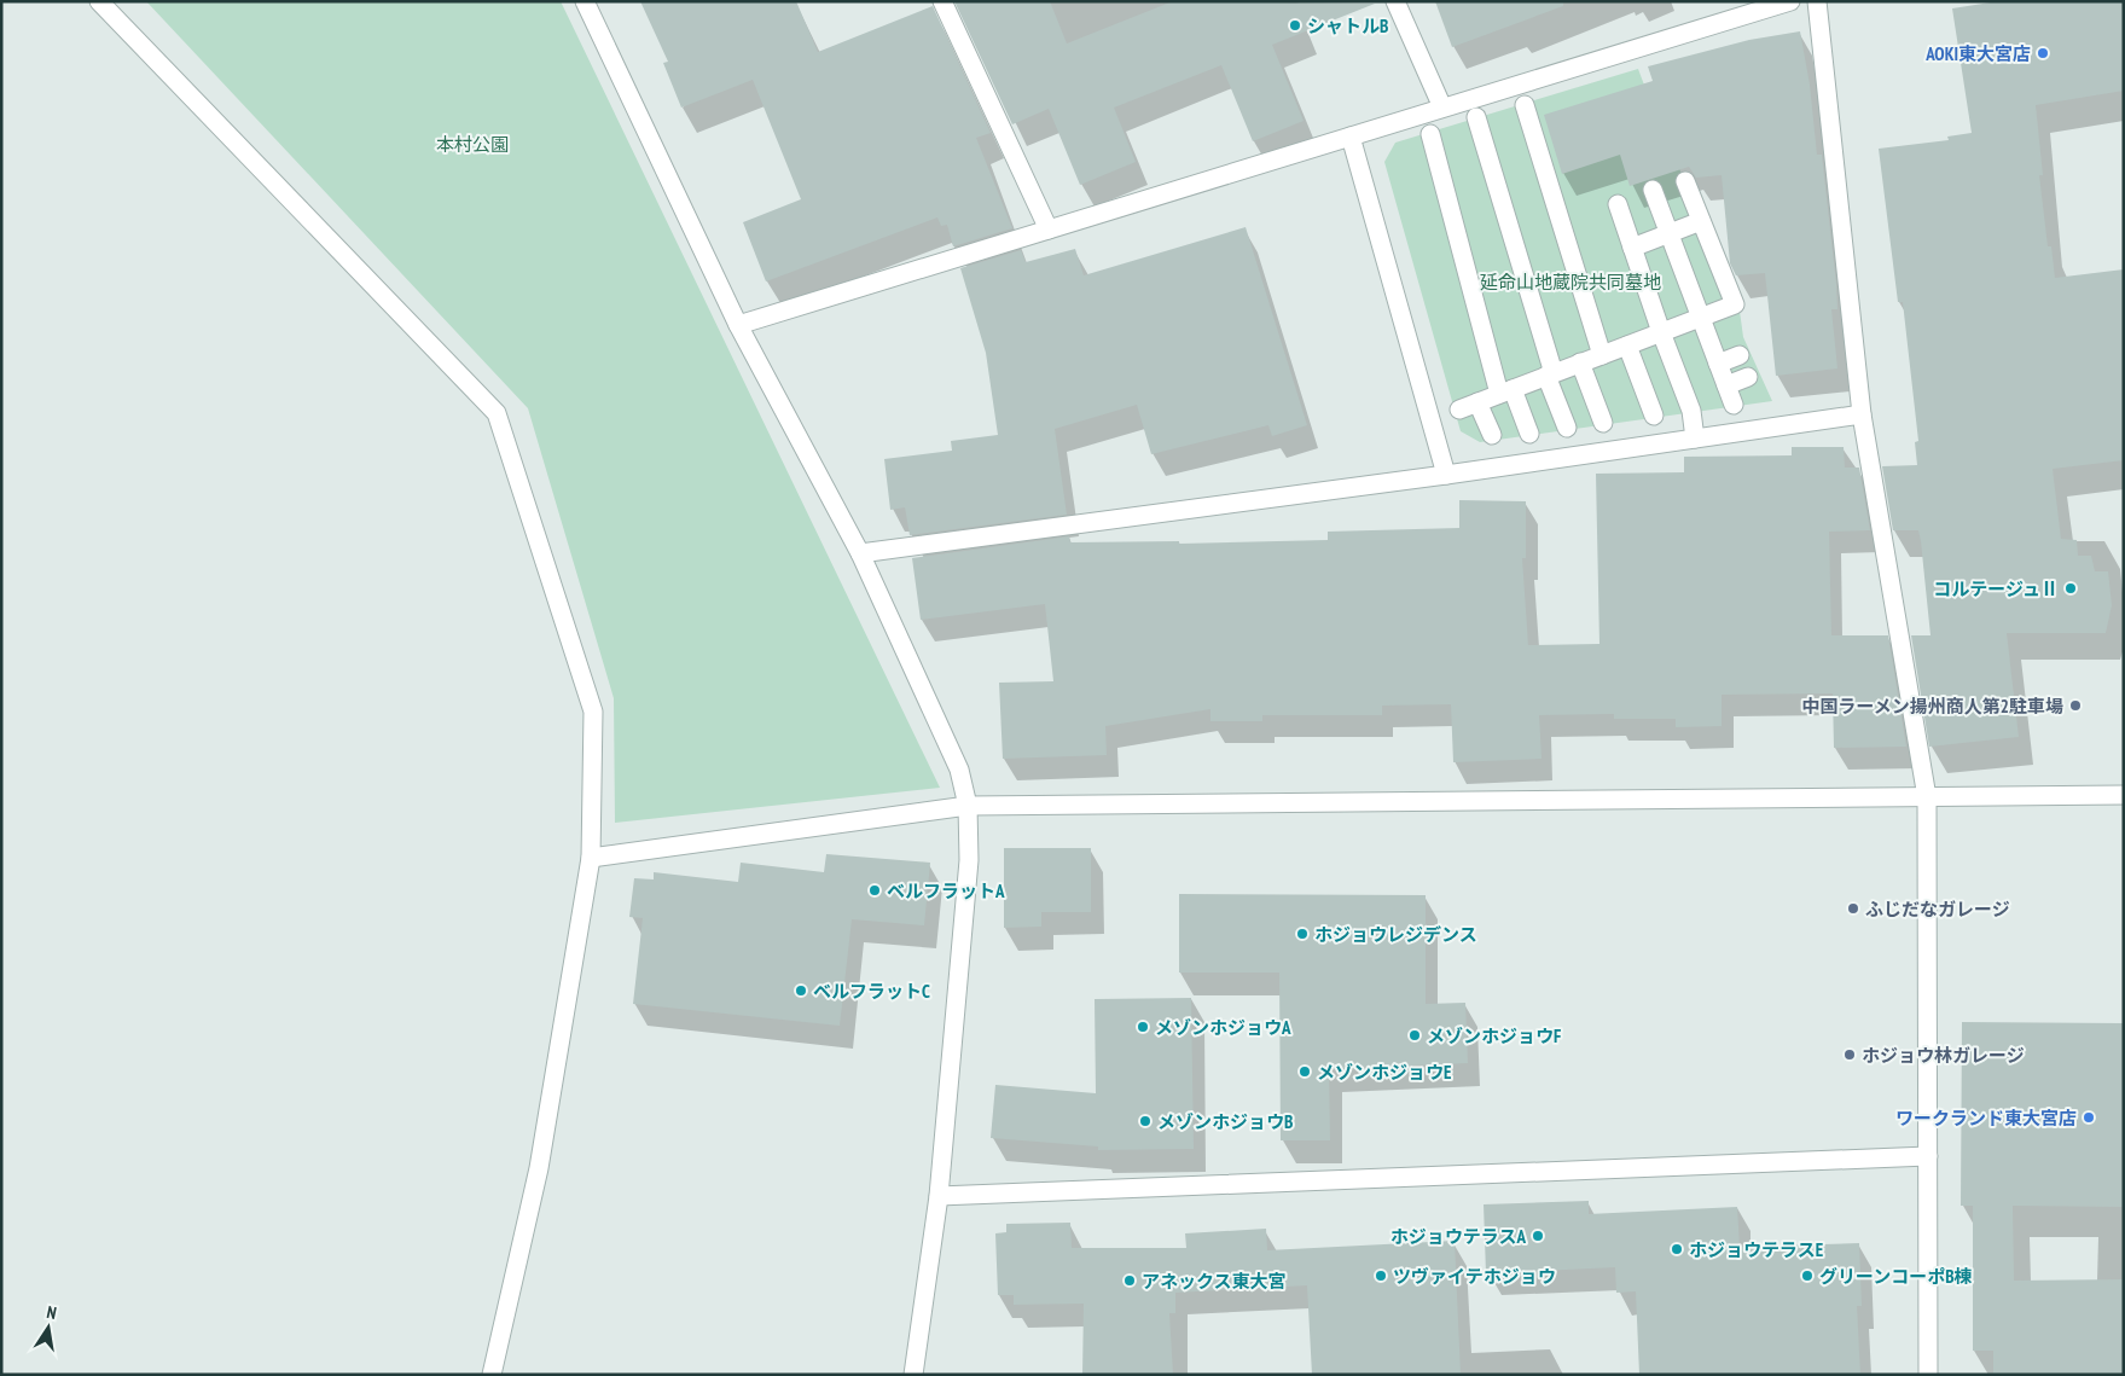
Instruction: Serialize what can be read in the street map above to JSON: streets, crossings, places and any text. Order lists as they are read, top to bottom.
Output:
{
  "parks": ["本村公園", "延命山地蔵院共同墓地"],
  "places": [
    "シャトルB",
    "AOKI東大宮店",
    "コルテージュⅡ",
    "中国ラーメン揚州商人第2駐車場",
    "ベルフラットA",
    "ふじだなガレージ",
    "ホジョウレジデンス",
    "ベルフラットC",
    "メゾンホジョウA",
    "メゾンホジョウF",
    "ホジョウ林ガレージ",
    "メゾンホジョウE",
    "ワークランド東大宮店",
    "メゾンホジョウB",
    "ホジョウテラスA",
    "ホジョウテラスE",
    "ツヴァイテホジョウ",
    "グリーンコーポB棟",
    "アネックス東大宮"
  ],
  "north": "top"
}
